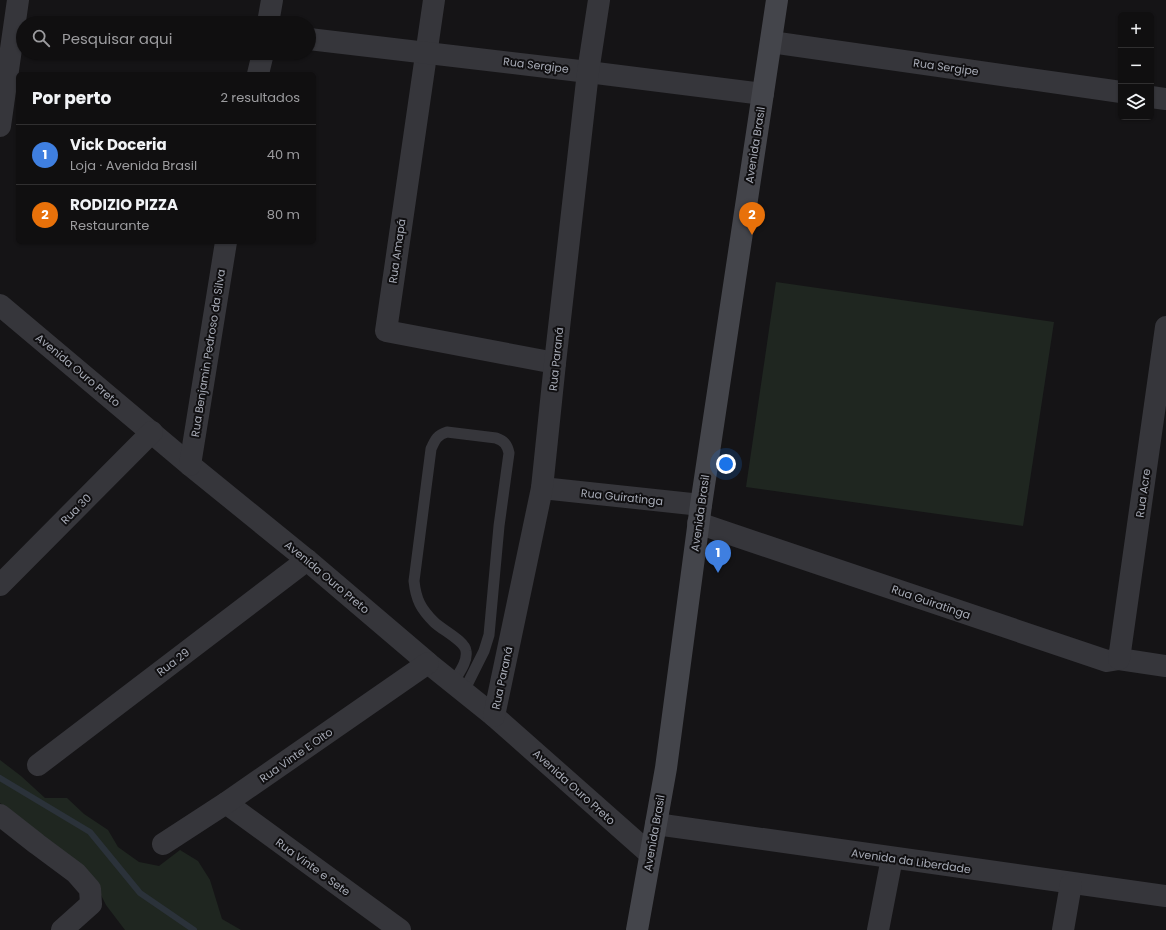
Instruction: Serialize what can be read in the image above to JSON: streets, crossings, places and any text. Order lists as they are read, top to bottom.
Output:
{
  "streets": {
    "main road": ["Avenida Brasil"],
    "street": [
      "Rua Sergipe",
      "Rua Amapá",
      "Rua Benjamin Pedroso da Silva",
      "Rua Paraná",
      "Avenida Ouro Preto",
      "Rua Acre",
      "Rua Guiratinga",
      "Rua 30",
      "Rua 29",
      "Rua Vinte E Oito",
      "Avenida da Liberdade",
      "Rua Vinte e Sete"
    ]
  },
  "crossings": [
    ["Rua Sergipe", "Avenida Brasil"],
    ["Rua Sergipe", "Rua Amapá"],
    ["Rua Sergipe", "Rua Paraná"],
    ["Avenida Brasil", "Avenida Ouro Preto"],
    ["Avenida Brasil", "Rua Guiratinga"],
    ["Avenida Brasil", "Avenida da Liberdade"],
    ["Rua Amapá", "Rua Paraná"],
    ["Rua Benjamin Pedroso da Silva", "Avenida Ouro Preto"],
    ["Rua Paraná", "Avenida Ouro Preto"],
    ["Rua Paraná", "Rua Guiratinga"],
    ["Avenida Ouro Preto", "Rua 30"],
    ["Avenida Ouro Preto", "Rua 29"],
    ["Avenida Ouro Preto", "Rua Vinte E Oito"],
    ["Rua Acre", "Rua Guiratinga"],
    ["Rua Vinte E Oito", "Rua Vinte e Sete"]
  ],
  "page": {
    "map_buttons": ["+", "−"],
    "search": "Pesquisar aqui",
    "heading": ["Por perto", "2 resultados"],
    "list": [
      {
        "mark": "1",
        "name": "Vick Doceria",
        "note": "Loja · Avenida Brasil",
        "value": "40 m"
      },
      {
        "mark": "2",
        "name": "RODIZIO PIZZA",
        "note": "Restaurante",
        "value": "80 m"
      }
    ],
    "pins": ["2", "1"]
  }
}
